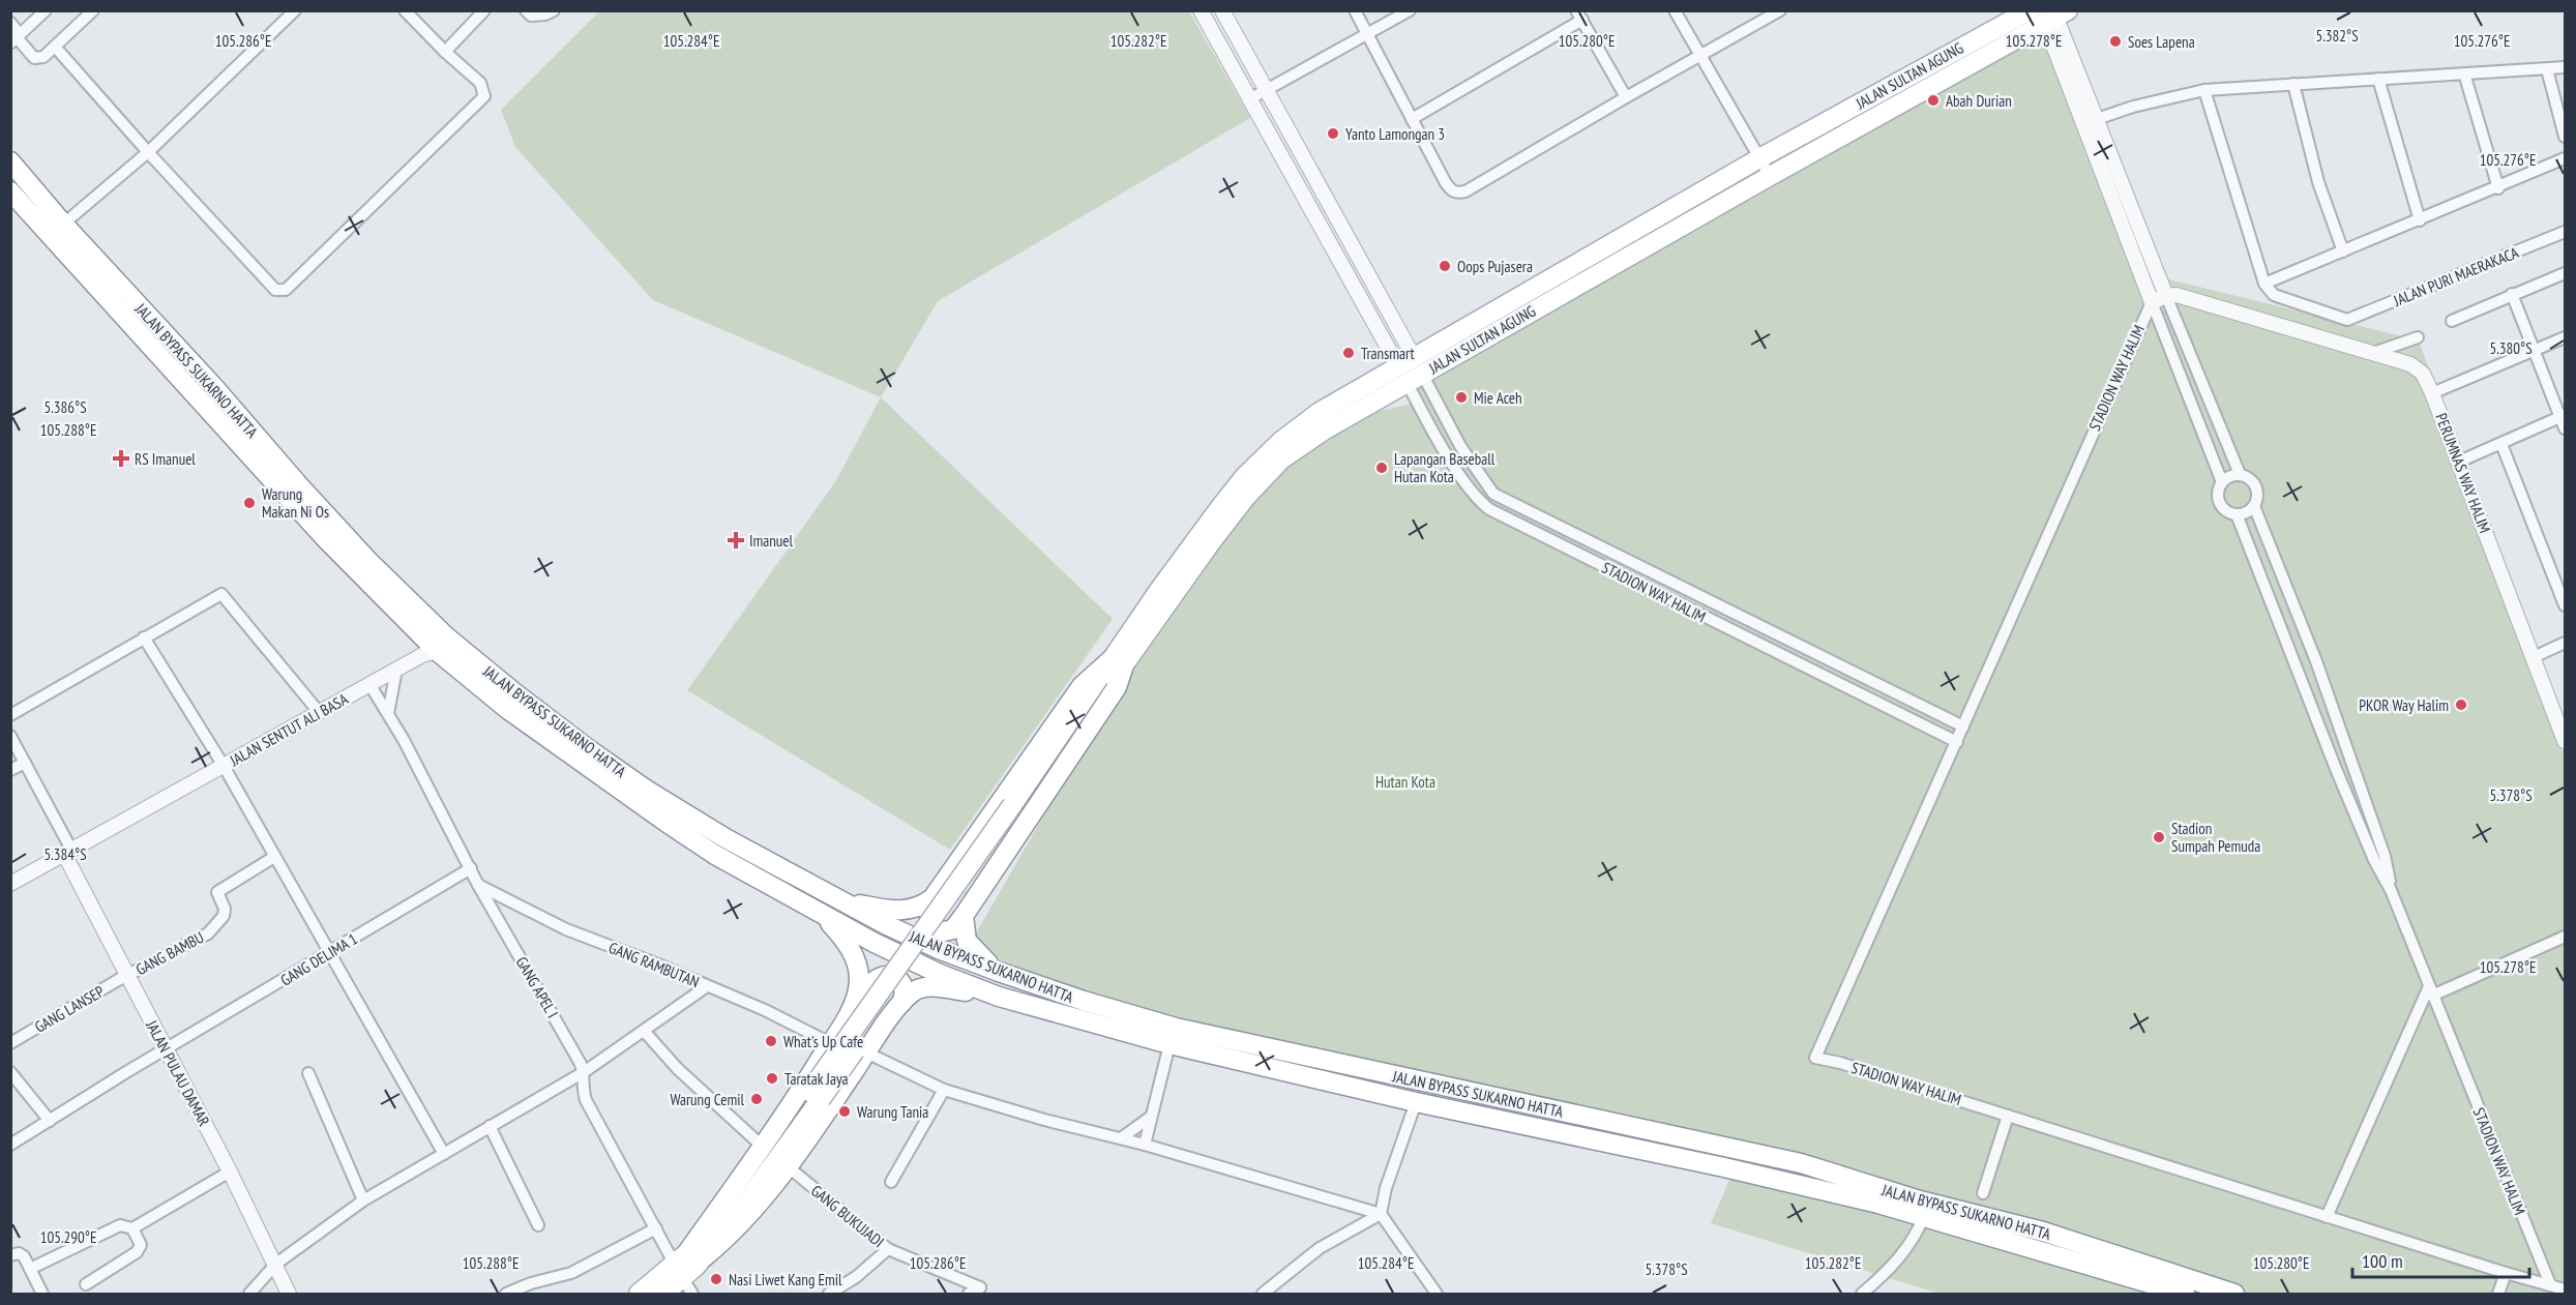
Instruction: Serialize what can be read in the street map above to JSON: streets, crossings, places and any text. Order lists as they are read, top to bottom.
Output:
{
  "streets": {
    "main road": ["JALAN SULTAN AGUNG", "JALAN BYPASS SUKARNO HATTA"],
    "street": [
      "JALAN PURI MAERAKACA",
      "STADION WAY HALIM",
      "PERUMNAS WAY HALIM",
      "JALAN SENTUT ALI BASA",
      "GANG BAMBU",
      "GANG DELIMA 1",
      "GANG RAMBUTAN",
      "GANG APEL I",
      "GANG LANSEP",
      "JALAN PULAU DAMAR",
      "GANG BUKUJADI"
    ]
  },
  "crossings": [
    ["JALAN SULTAN AGUNG", "STADION WAY HALIM"],
    ["JALAN SULTAN AGUNG", "GANG APEL I"],
    ["JALAN BYPASS SUKARNO HATTA", "JALAN SENTUT ALI BASA"],
    ["JALAN SENTUT ALI BASA", "GANG APEL I"],
    ["JALAN SENTUT ALI BASA", "JALAN PULAU DAMAR"],
    ["GANG BAMBU", "GANG LANSEP"],
    ["GANG BAMBU", "JALAN PULAU DAMAR"],
    ["GANG DELIMA 1", "GANG APEL I"],
    ["GANG DELIMA 1", "JALAN PULAU DAMAR"],
    ["GANG RAMBUTAN", "GANG APEL I"],
    ["GANG LANSEP", "JALAN PULAU DAMAR"]
  ],
  "parks": ["Hutan Kota"],
  "places": {
    "other": [
      "Soes Lapena",
      "Abah Durian",
      "Yanto Lamongan 3",
      "Oops Pujasera",
      "Transmart",
      "Mie Aceh",
      "Lapangan Baseball Hutan Kota",
      "Warung Makan Ni Os",
      "PKOR Way Halim",
      "Stadion Sumpah Pemuda",
      "What's Up Cafe",
      "Taratak Jaya",
      "Warung Cemil",
      "Warung Tania",
      "Nasi Liwet Kang Emil"
    ],
    "health": ["RS Imanuel", "Imanuel"]
  },
  "scale_bar": "100 m",
  "coordinates": [
    "5.382°S",
    "105.286°E",
    "105.284°E",
    "105.282°E",
    "105.280°E",
    "105.278°E",
    "105.276°E",
    "5.380°S",
    "5.386°S",
    "105.288°E",
    "5.378°S",
    "5.384°S",
    "105.290°E"
  ]
}
